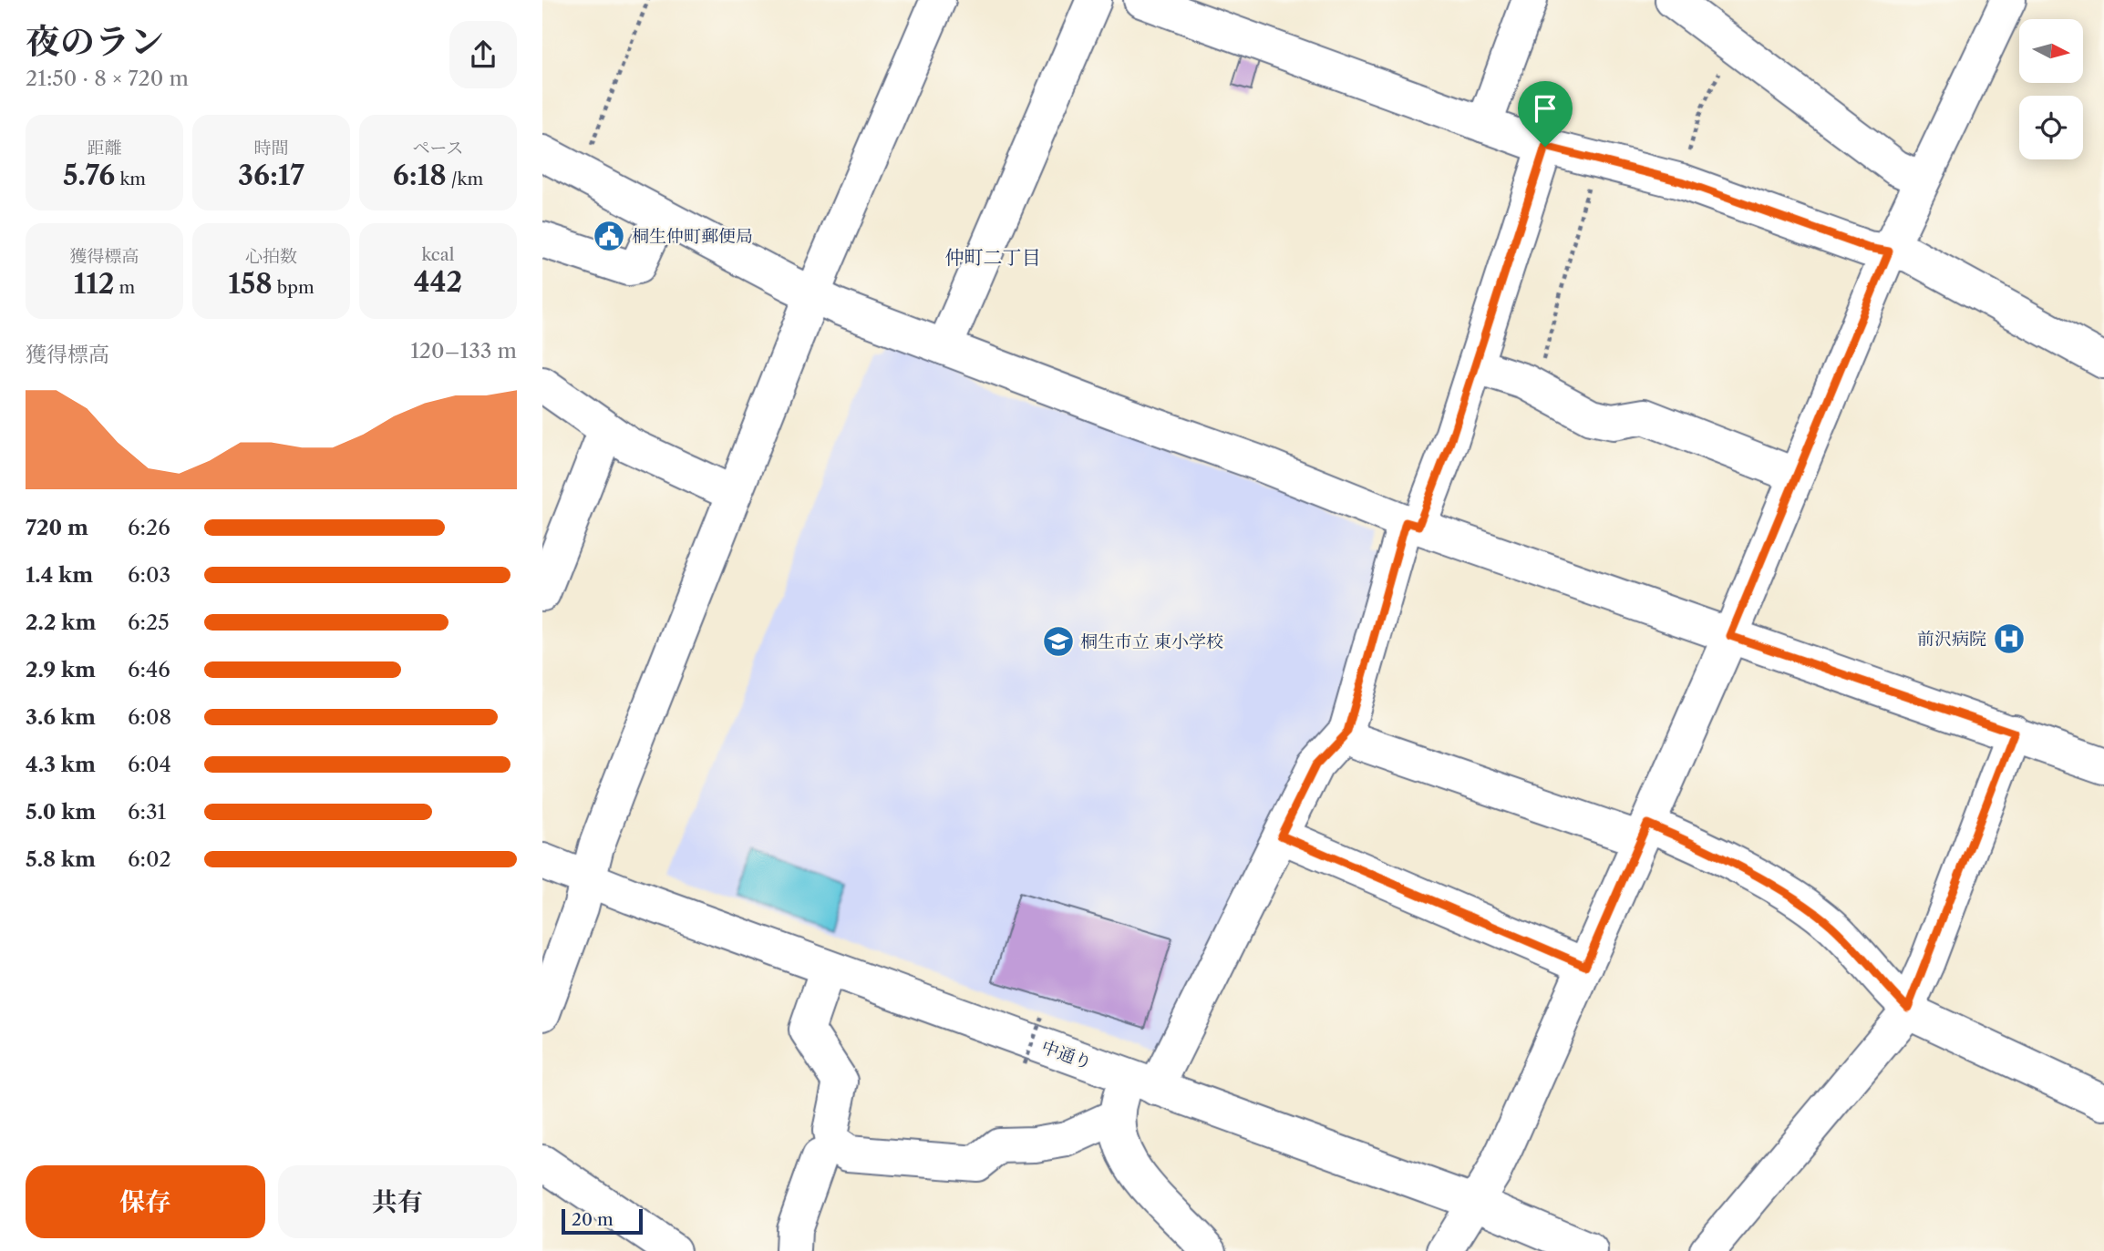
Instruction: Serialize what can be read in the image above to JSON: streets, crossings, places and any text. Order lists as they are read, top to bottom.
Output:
{
  "streets": {
    "street": ["中通り"]
  },
  "districts": ["仲町二丁目"],
  "places": {
    "public building": ["桐生仲町郵便局"],
    "hospital": ["前沢病院"],
    "school or university": ["桐生市立 東小学校"]
  },
  "scale_bar": "20 m",
  "north": "right",
  "page": {
    "heading": ["夜のラン", "21:50 · 8 × 720 m"],
    "stats": [
      ["距離", "5.76 km"],
      ["時間", "36:17"],
      ["ペース", "6:18 /km"],
      ["獲得標高", "112 m"],
      ["心拍数", "158 bpm"],
      ["kcal", "442"]
    ],
    "chart": ["獲得標高", "120–133 m"],
    "list": [
      {
        "name": "720 m",
        "note": "6:26"
      },
      {
        "name": "1.4 km",
        "note": "6:03"
      },
      {
        "name": "2.2 km",
        "note": "6:25"
      },
      {
        "name": "2.9 km",
        "note": "6:46"
      },
      {
        "name": "3.6 km",
        "note": "6:08"
      },
      {
        "name": "4.3 km",
        "note": "6:04"
      },
      {
        "name": "5.0 km",
        "note": "6:31"
      },
      {
        "name": "5.8 km",
        "note": "6:02"
      }
    ],
    "buttons": ["保存", "共有"],
    "scale": "20 m"
  }
}
